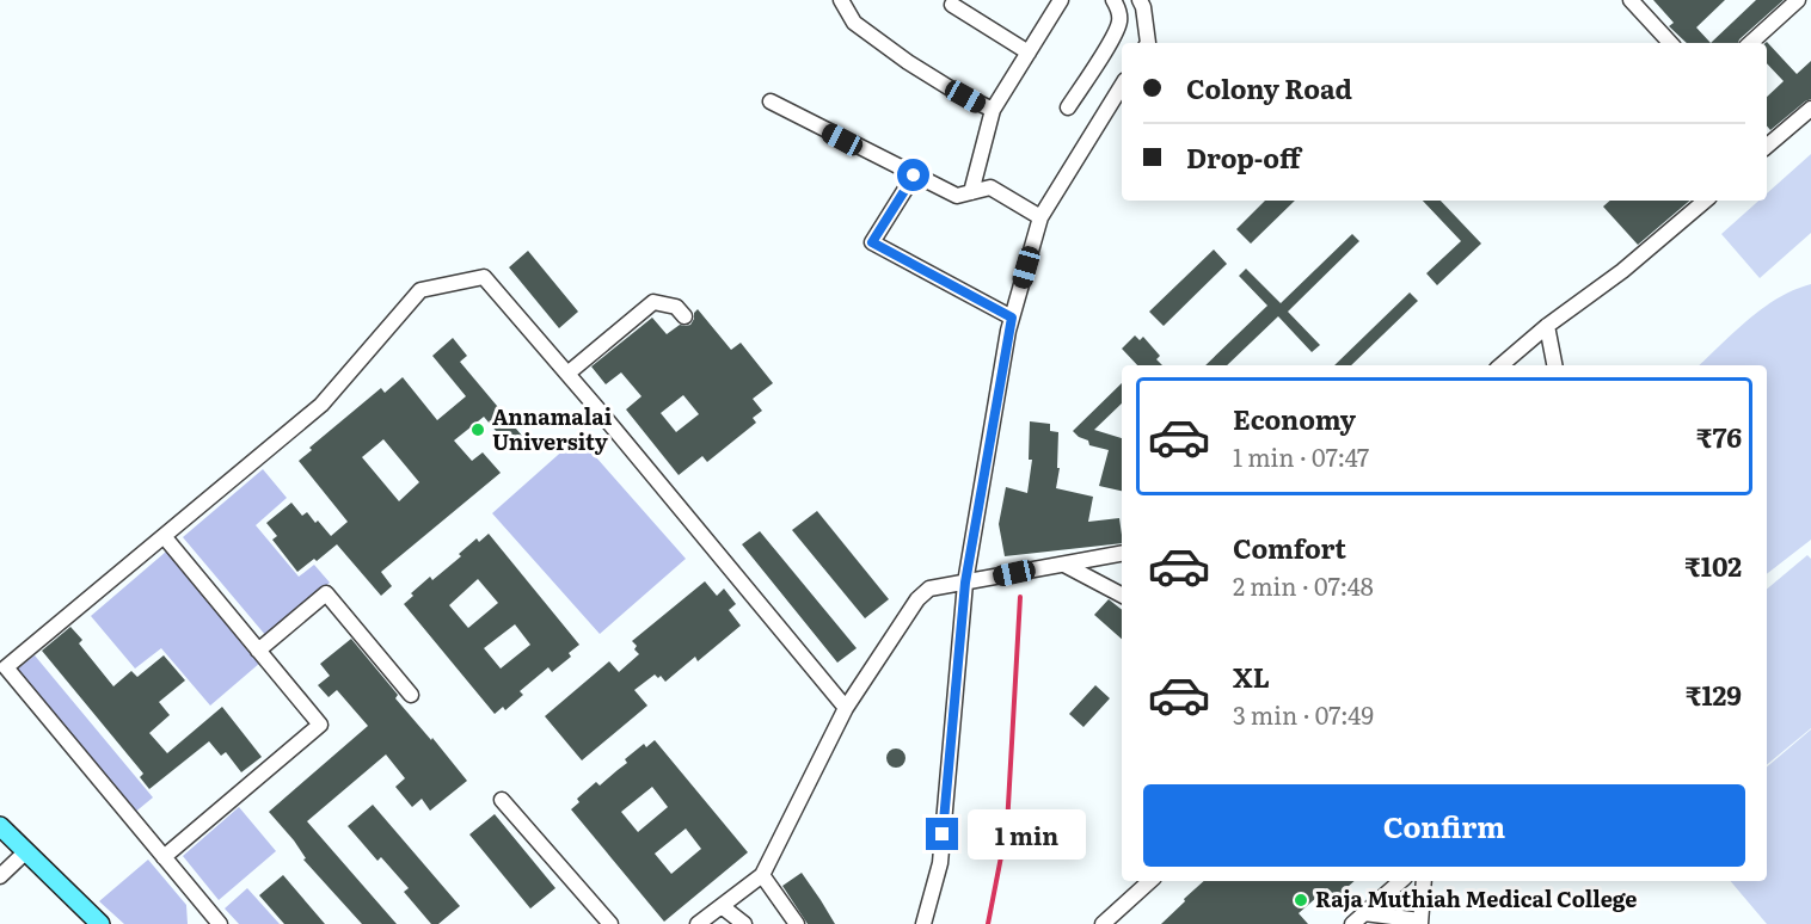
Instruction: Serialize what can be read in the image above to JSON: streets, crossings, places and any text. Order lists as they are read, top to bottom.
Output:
{
  "places": ["Annamalai University", "Raja Muthiah Medical College"],
  "page": {
    "banner": ["Colony Road", "Drop-off"],
    "list": [
      {
        "name": "Economy",
        "note": "1 min · 07:47",
        "value": "₹76"
      },
      {
        "name": "Comfort",
        "note": "2 min · 07:48",
        "value": "₹102"
      },
      {
        "name": "XL",
        "note": "3 min · 07:49",
        "value": "₹129"
      }
    ],
    "buttons": "Confirm",
    "bubble": "1 min"
  }
}
